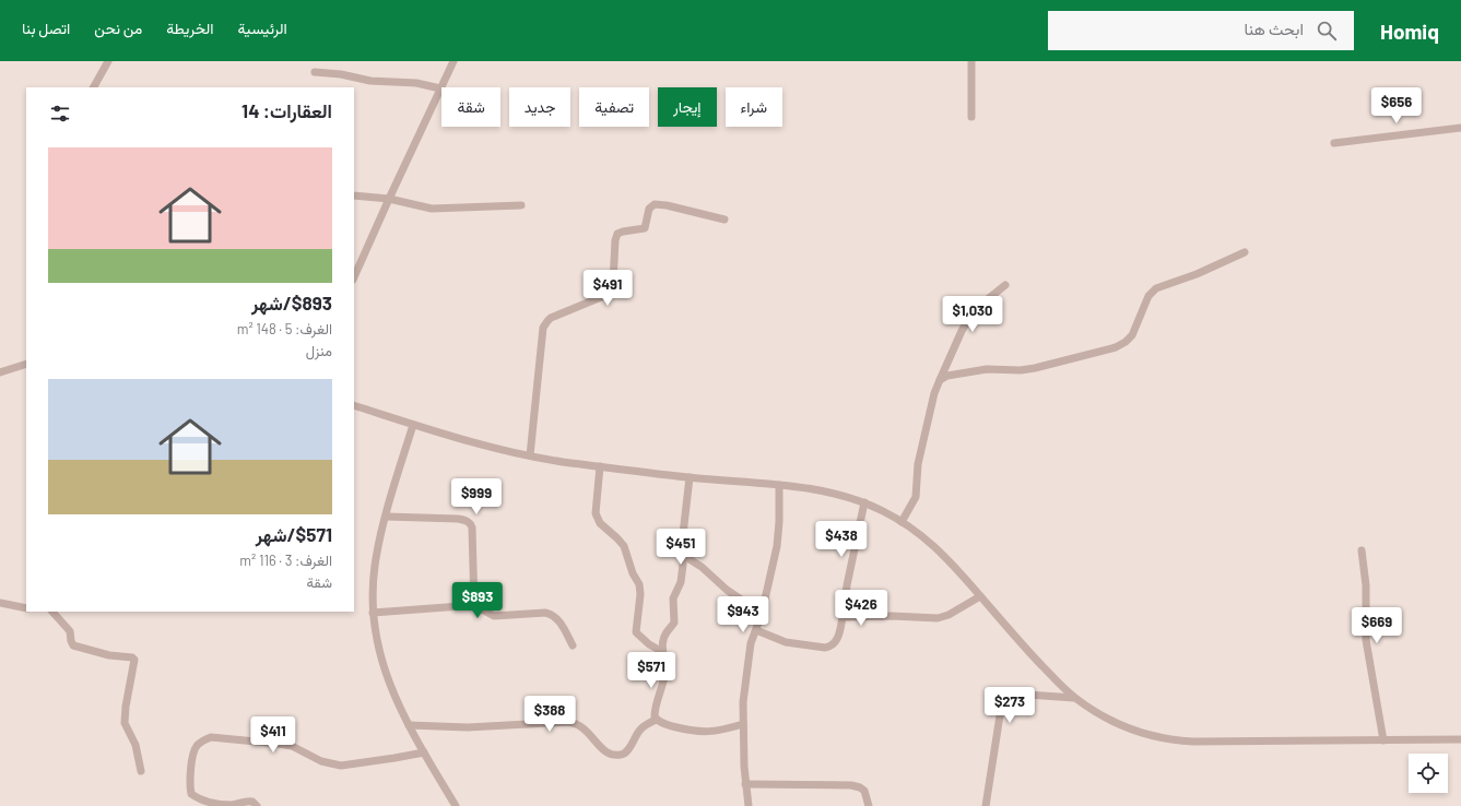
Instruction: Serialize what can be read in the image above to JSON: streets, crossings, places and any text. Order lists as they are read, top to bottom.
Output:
{
  "page": {
    "header": "Homiq",
    "search": "ابحث هنا",
    "nav": [
      "الرئيسية",
      "الخريطة",
      "من نحن",
      "اتصل بنا"
    ],
    "price": [
      "$656",
      "$491",
      "$1,030",
      "$999",
      "$438",
      "$451",
      "$893",
      "$426",
      "$943",
      "$669",
      "$571",
      "$273",
      "$388",
      "$411"
    ],
    "chip": [
      "شراء",
      "إيجار",
      "تصفية",
      "جديد",
      "شقة"
    ],
    "heading": "العقارات: 14",
    "list": [
      {
        "name": "$893/شهر",
        "note": "الغرف: 5 · 148 m² · منزل"
      },
      {
        "name": "$571/شهر",
        "note": "الغرف: 3 · 116 m² · شقة"
      }
    ]
  }
}
